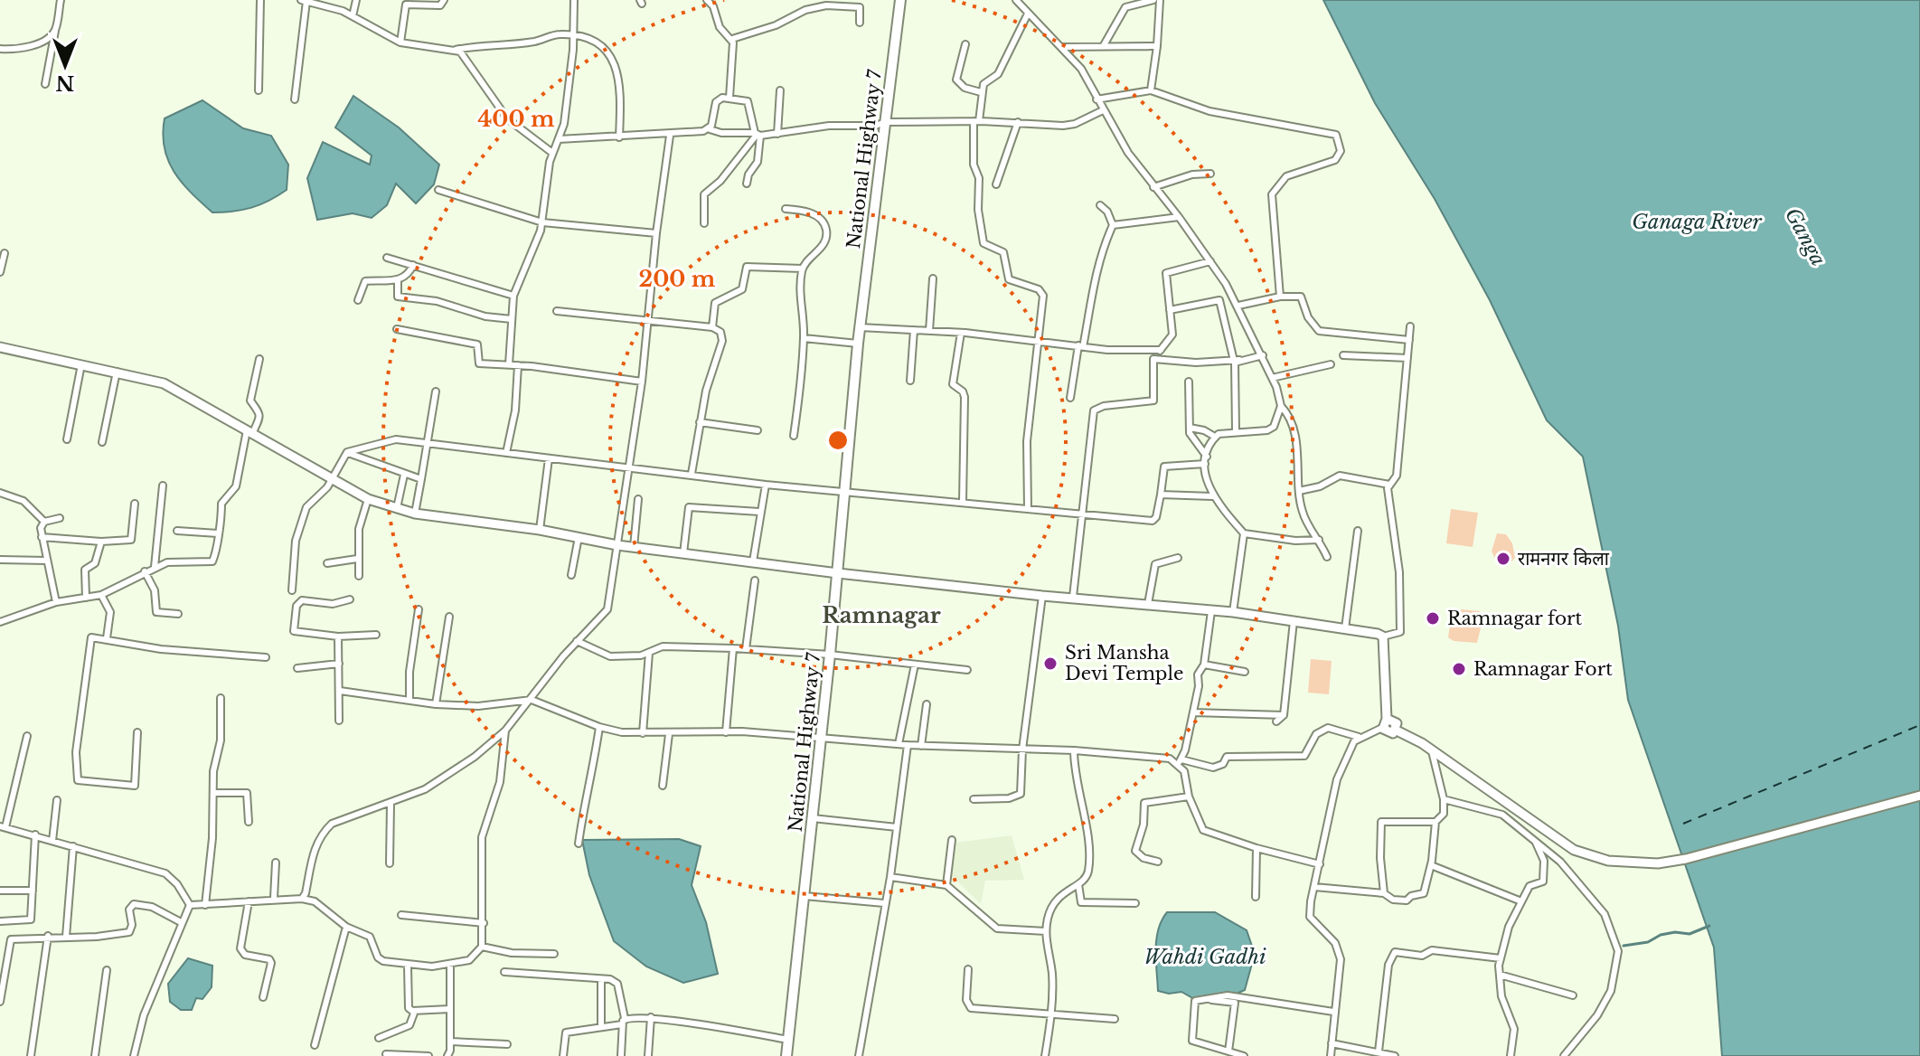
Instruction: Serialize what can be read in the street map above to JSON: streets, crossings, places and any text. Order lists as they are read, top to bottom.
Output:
{
  "streets": {
    "main road": ["National Highway 7"]
  },
  "districts": ["Ramnagar"],
  "water": ["Ganaga River", "Ganga", "Wahdi Gadhi"],
  "places": [
    "रामनगर किला",
    "Ramnagar fort",
    "Sri Mansha Devi Temple",
    "Ramnagar Fort"
  ],
  "north": "bottom",
  "rings": ["400 m", "200 m"]
}
